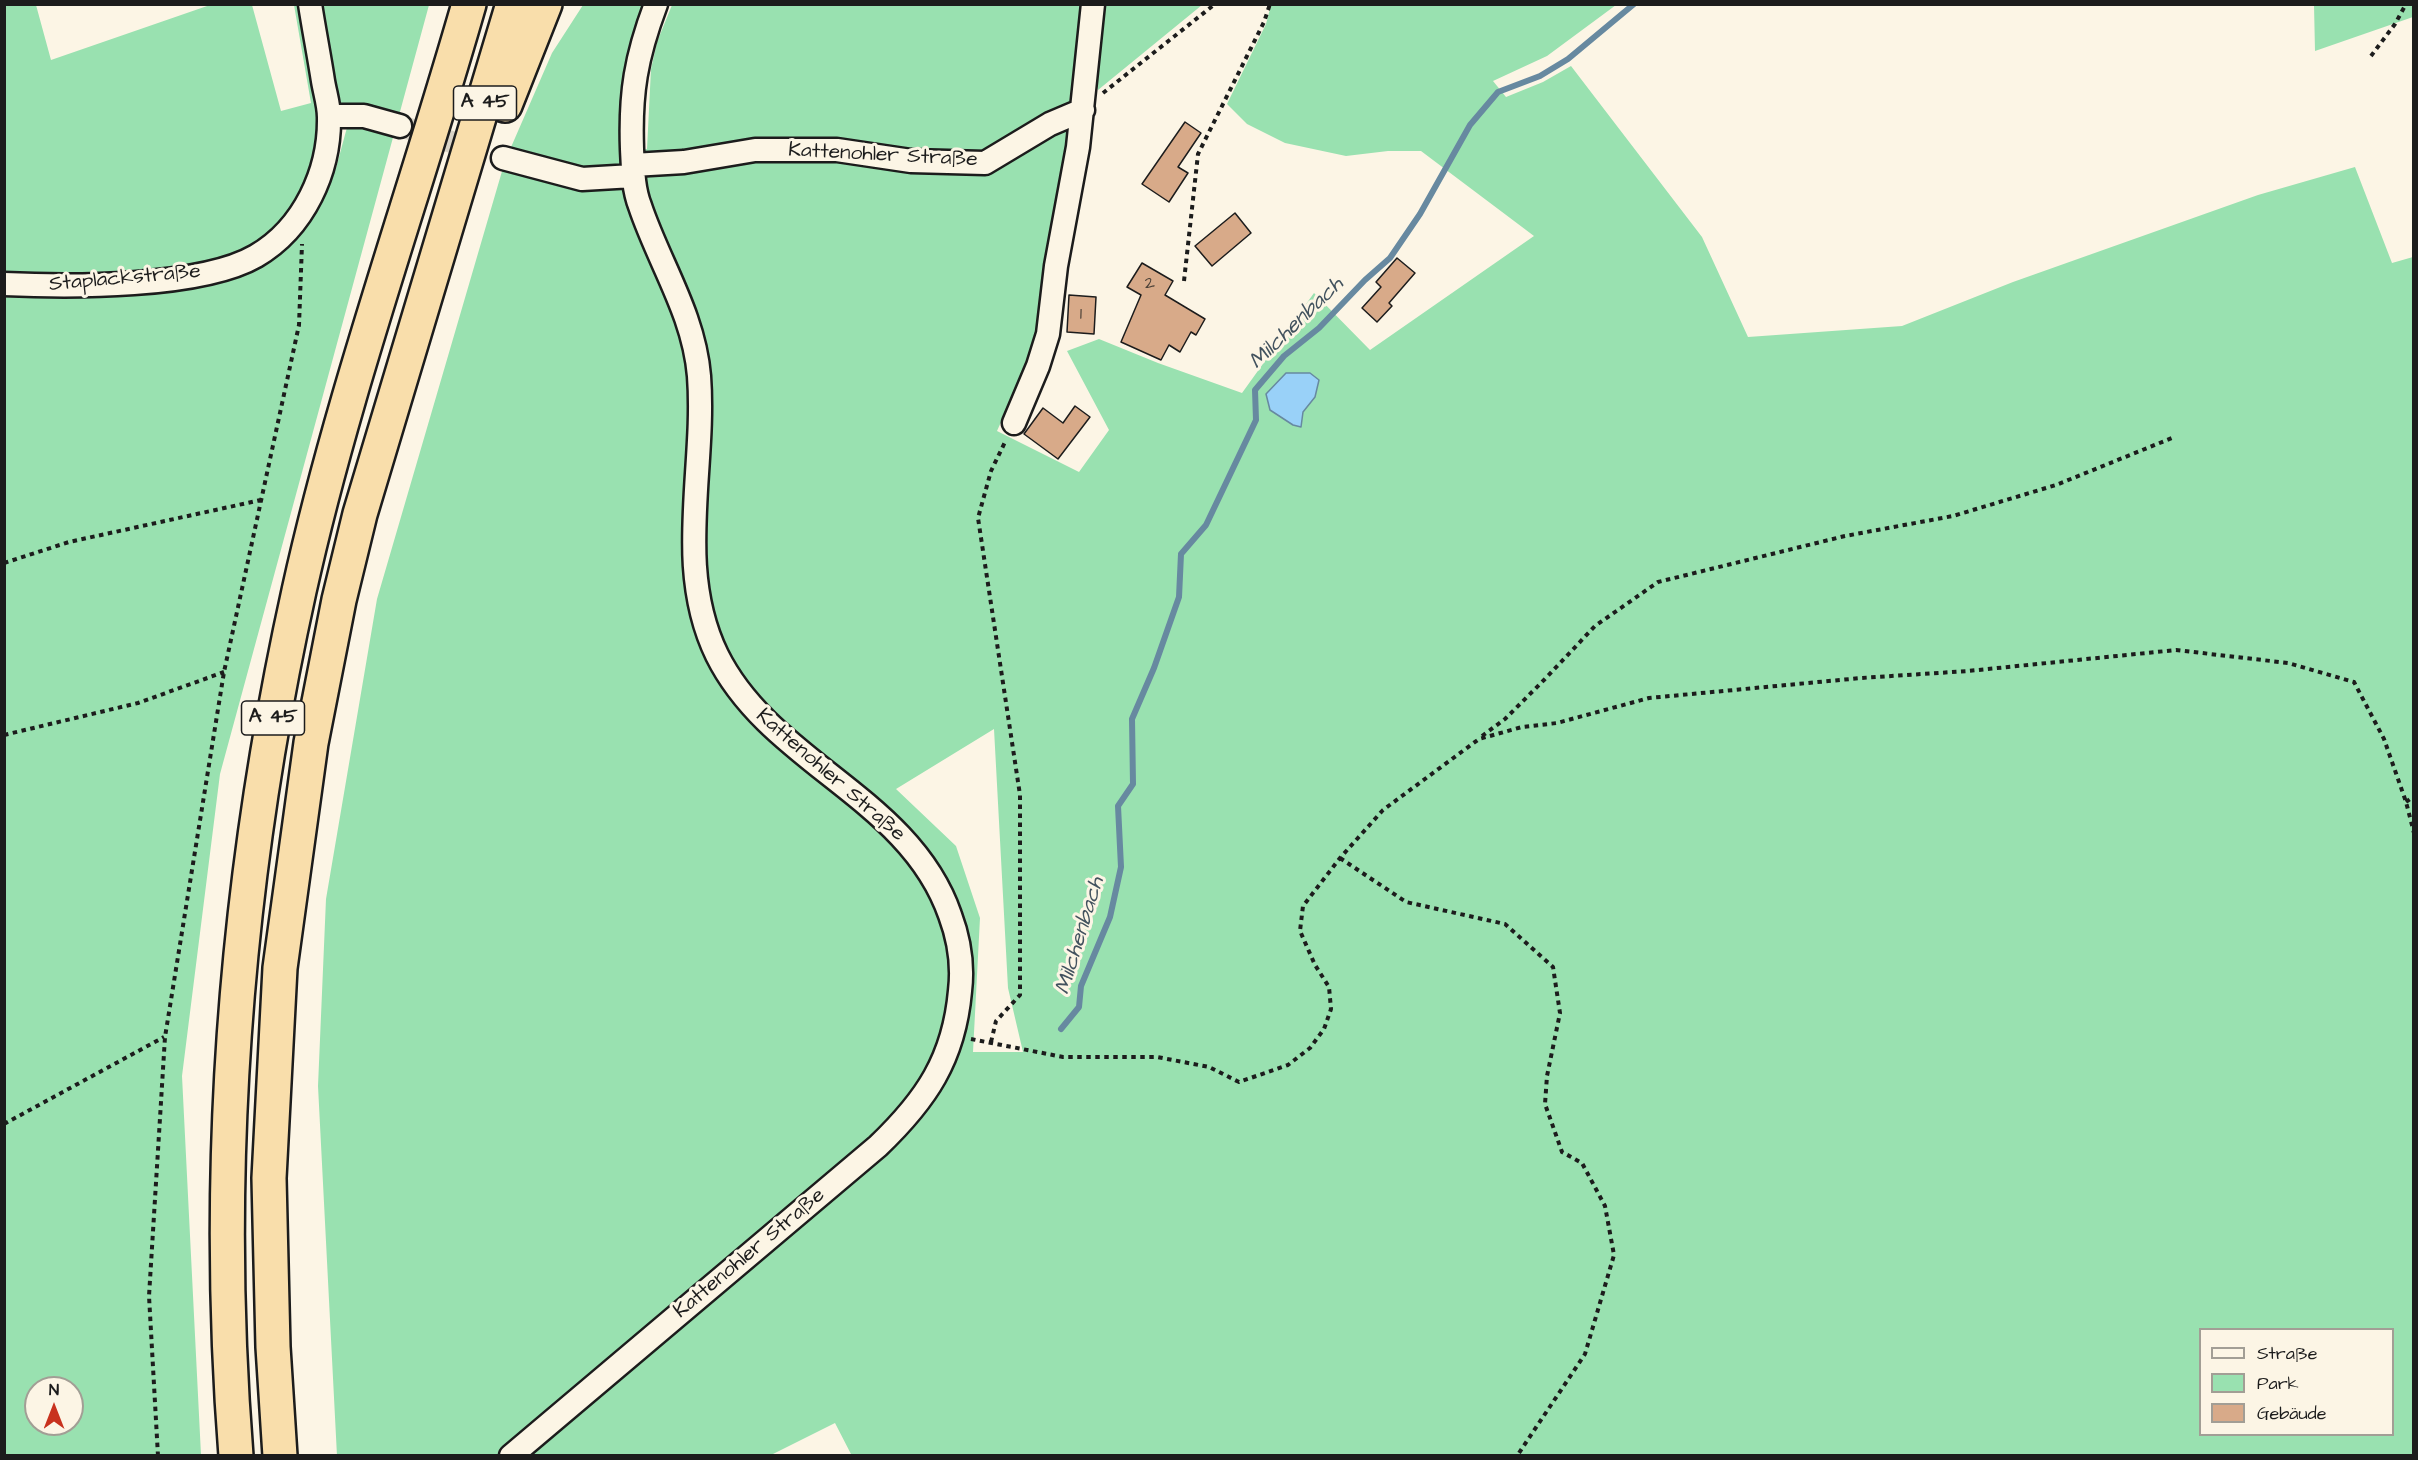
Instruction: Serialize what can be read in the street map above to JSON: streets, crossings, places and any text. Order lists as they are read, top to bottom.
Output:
{
  "streets": {
    "highway": ["A 45"],
    "street": ["Kattenohler Straße", "Staplackstraße"]
  },
  "water": ["Milchenbach"],
  "house_numbers": ["2", "1"],
  "legend": ["Straße", "Park", "Gebäude"],
  "north": "top"
}
